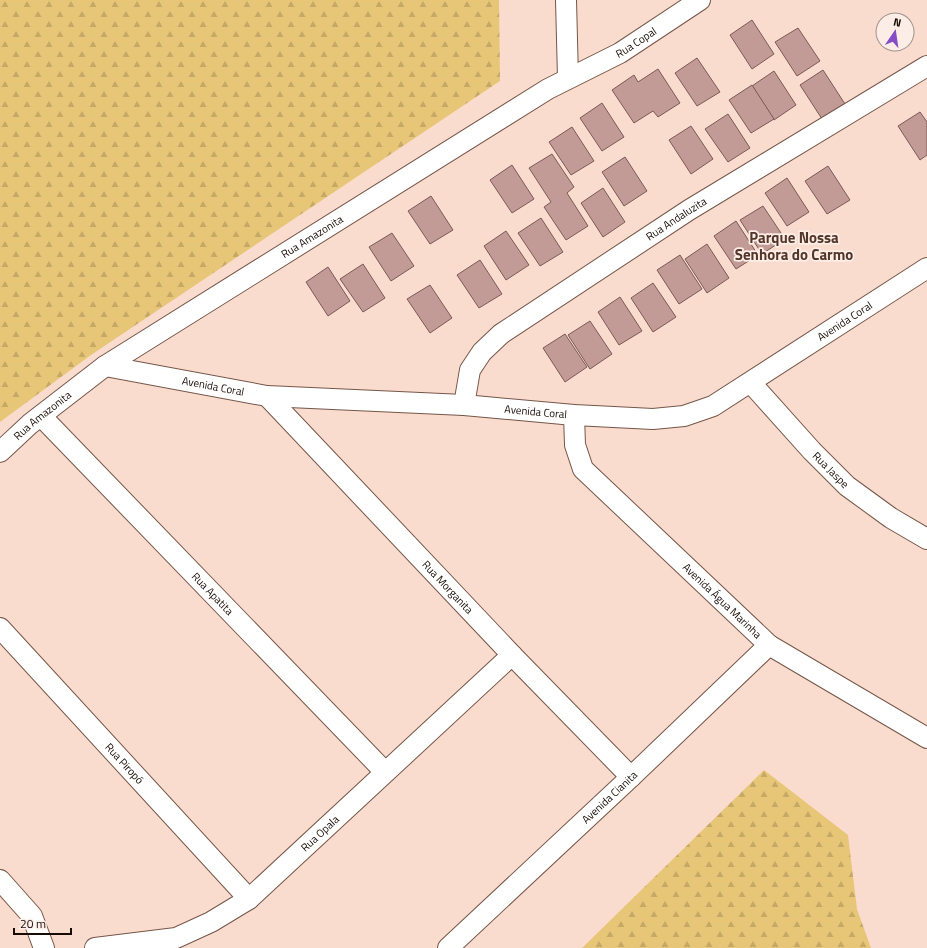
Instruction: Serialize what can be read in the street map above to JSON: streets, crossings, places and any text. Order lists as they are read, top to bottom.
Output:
{
  "streets": {
    "street": [
      "Rua Copal",
      "Rua Andaluzita",
      "Rua Amazonita",
      "Avenida Coral",
      "Rua Jaspe",
      "Rua Morganita",
      "Rua Apatita",
      "Avenida Água Marinha",
      "Rua Piropó",
      "Avenida Cianita",
      "Rua Opala"
    ]
  },
  "crossings": [
    ["Rua Copal", "Rua Amazonita"],
    ["Rua Andaluzita", "Avenida Coral"],
    ["Rua Amazonita", "Avenida Coral"],
    ["Rua Amazonita", "Rua Apatita"],
    ["Avenida Coral", "Rua Jaspe"],
    ["Avenida Coral", "Rua Morganita"],
    ["Avenida Coral", "Avenida Água Marinha"],
    ["Rua Morganita", "Avenida Cianita"],
    ["Rua Morganita", "Rua Opala"],
    ["Rua Apatita", "Rua Opala"],
    ["Avenida Água Marinha", "Avenida Cianita"],
    ["Rua Piropó", "Rua Opala"]
  ],
  "districts": ["Parque Nossa Senhora do Carmo"],
  "scale_bar": "20 m",
  "north": "top"
}
